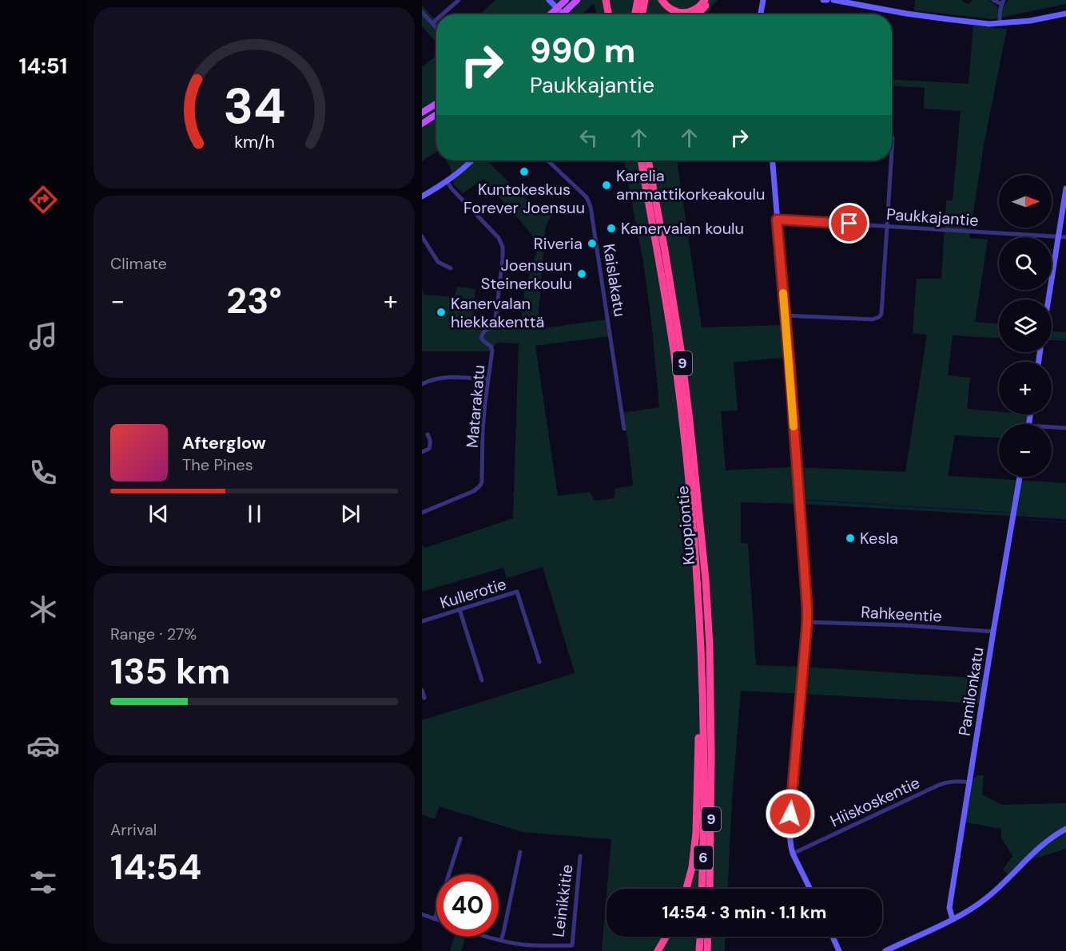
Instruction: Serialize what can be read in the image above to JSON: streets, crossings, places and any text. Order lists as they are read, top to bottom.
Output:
{
  "streets": {
    "highway": ["9", "Kuopiontie", "6"],
    "street": [
      "Paukkajantie",
      "Kaislakatu",
      "Matarakatu",
      "Kullerotie",
      "Rahkeentie",
      "Pamilonkatu",
      "Hiiskoskentie",
      "Leinikkitie"
    ]
  },
  "crossings": [
    ["Rahkeentie", "Pamilonkatu"],
    ["Pamilonkatu", "Hiiskoskentie"]
  ],
  "places": [
    "Kuntokeskus Forever Joensuu",
    "Karelia ammattikorkeakoulu",
    "Kanervalan koulu",
    "Riveria",
    "Joensuun Steinerkoulu",
    "Kanervalan hiekkakenttä",
    "Kesla"
  ],
  "north": "right",
  "page": {
    "tabs": "14:51",
    "turn": ["990 m", "Paukkajantie"],
    "map_buttons": ["+", "−"],
    "tile": [
      "Climate",
      ["Range · 27%", "135 km"],
      ["Arrival", "14:54"]
    ],
    "heat": ["−", "23°", "+"],
    "song": ["Afterglow", "The Pines"],
    "limit": "40",
    "trip": "14:54 · 3 min · 1.1 km",
    "gauge": ["34", "km/h"]
  }
}
